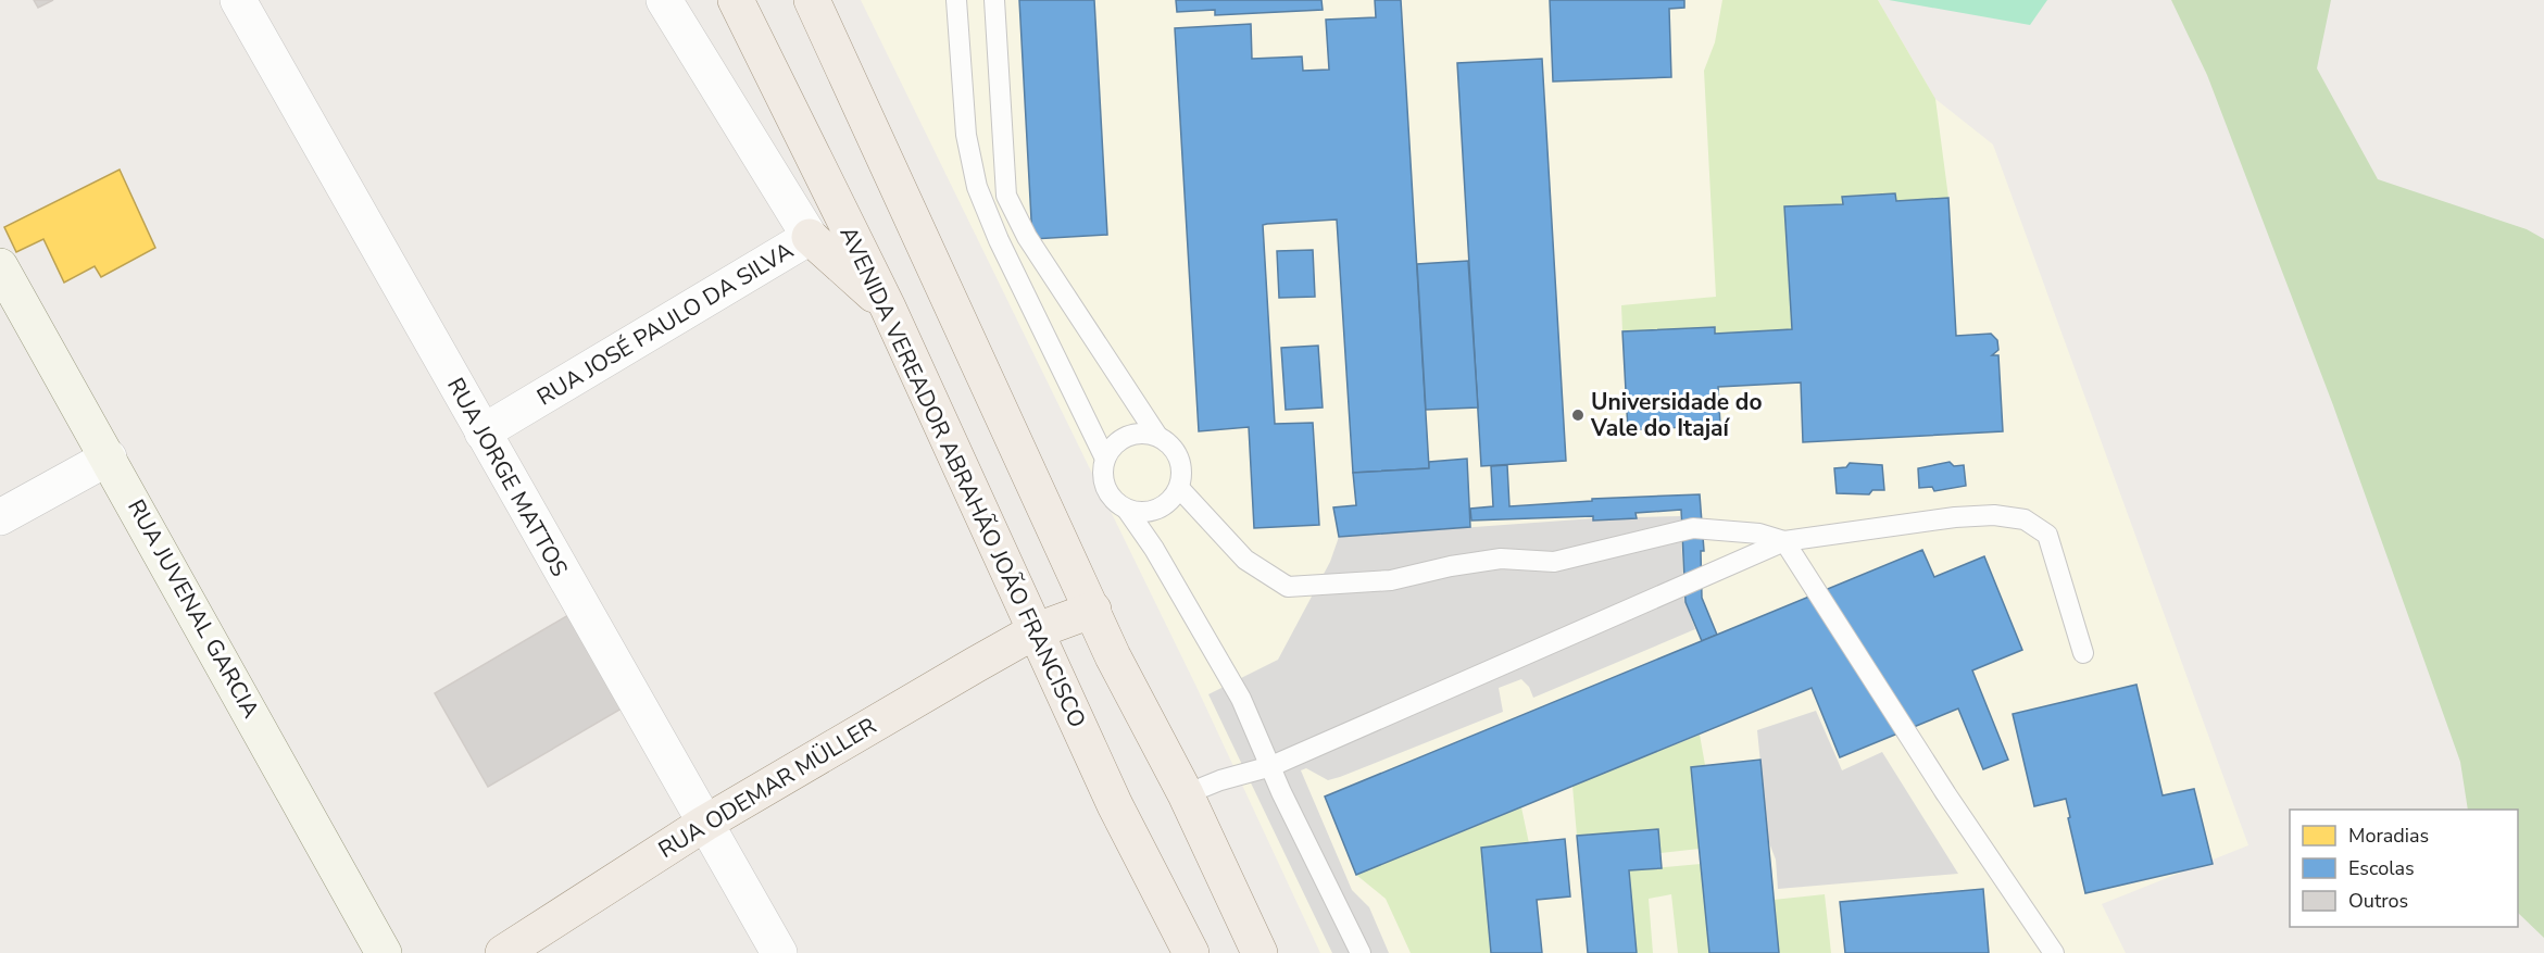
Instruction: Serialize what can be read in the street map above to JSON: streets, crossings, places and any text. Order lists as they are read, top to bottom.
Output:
{
  "streets": {
    "main road": ["AVENIDA VEREADOR ABRAHÃO JOÃO FRANCISCO", "RUA JUVENAL GARCIA", "RUA ODEMAR MÜLLER"],
    "street": ["RUA JOSÉ PAULO DA SILVA", "RUA JORGE MATTOS"]
  },
  "crossings": [
    ["RUA JOSÉ PAULO DA SILVA", "RUA JORGE MATTOS"],
    ["RUA JORGE MATTOS", "RUA ODEMAR MÜLLER"],
    ["AVENIDA VEREADOR ABRAHÃO JOÃO FRANCISCO", "RUA ODEMAR MÜLLER"]
  ],
  "places": ["Universidade do Vale do Itajaí"],
  "legend": ["Moradias", "Escolas", "Outros"]
}
